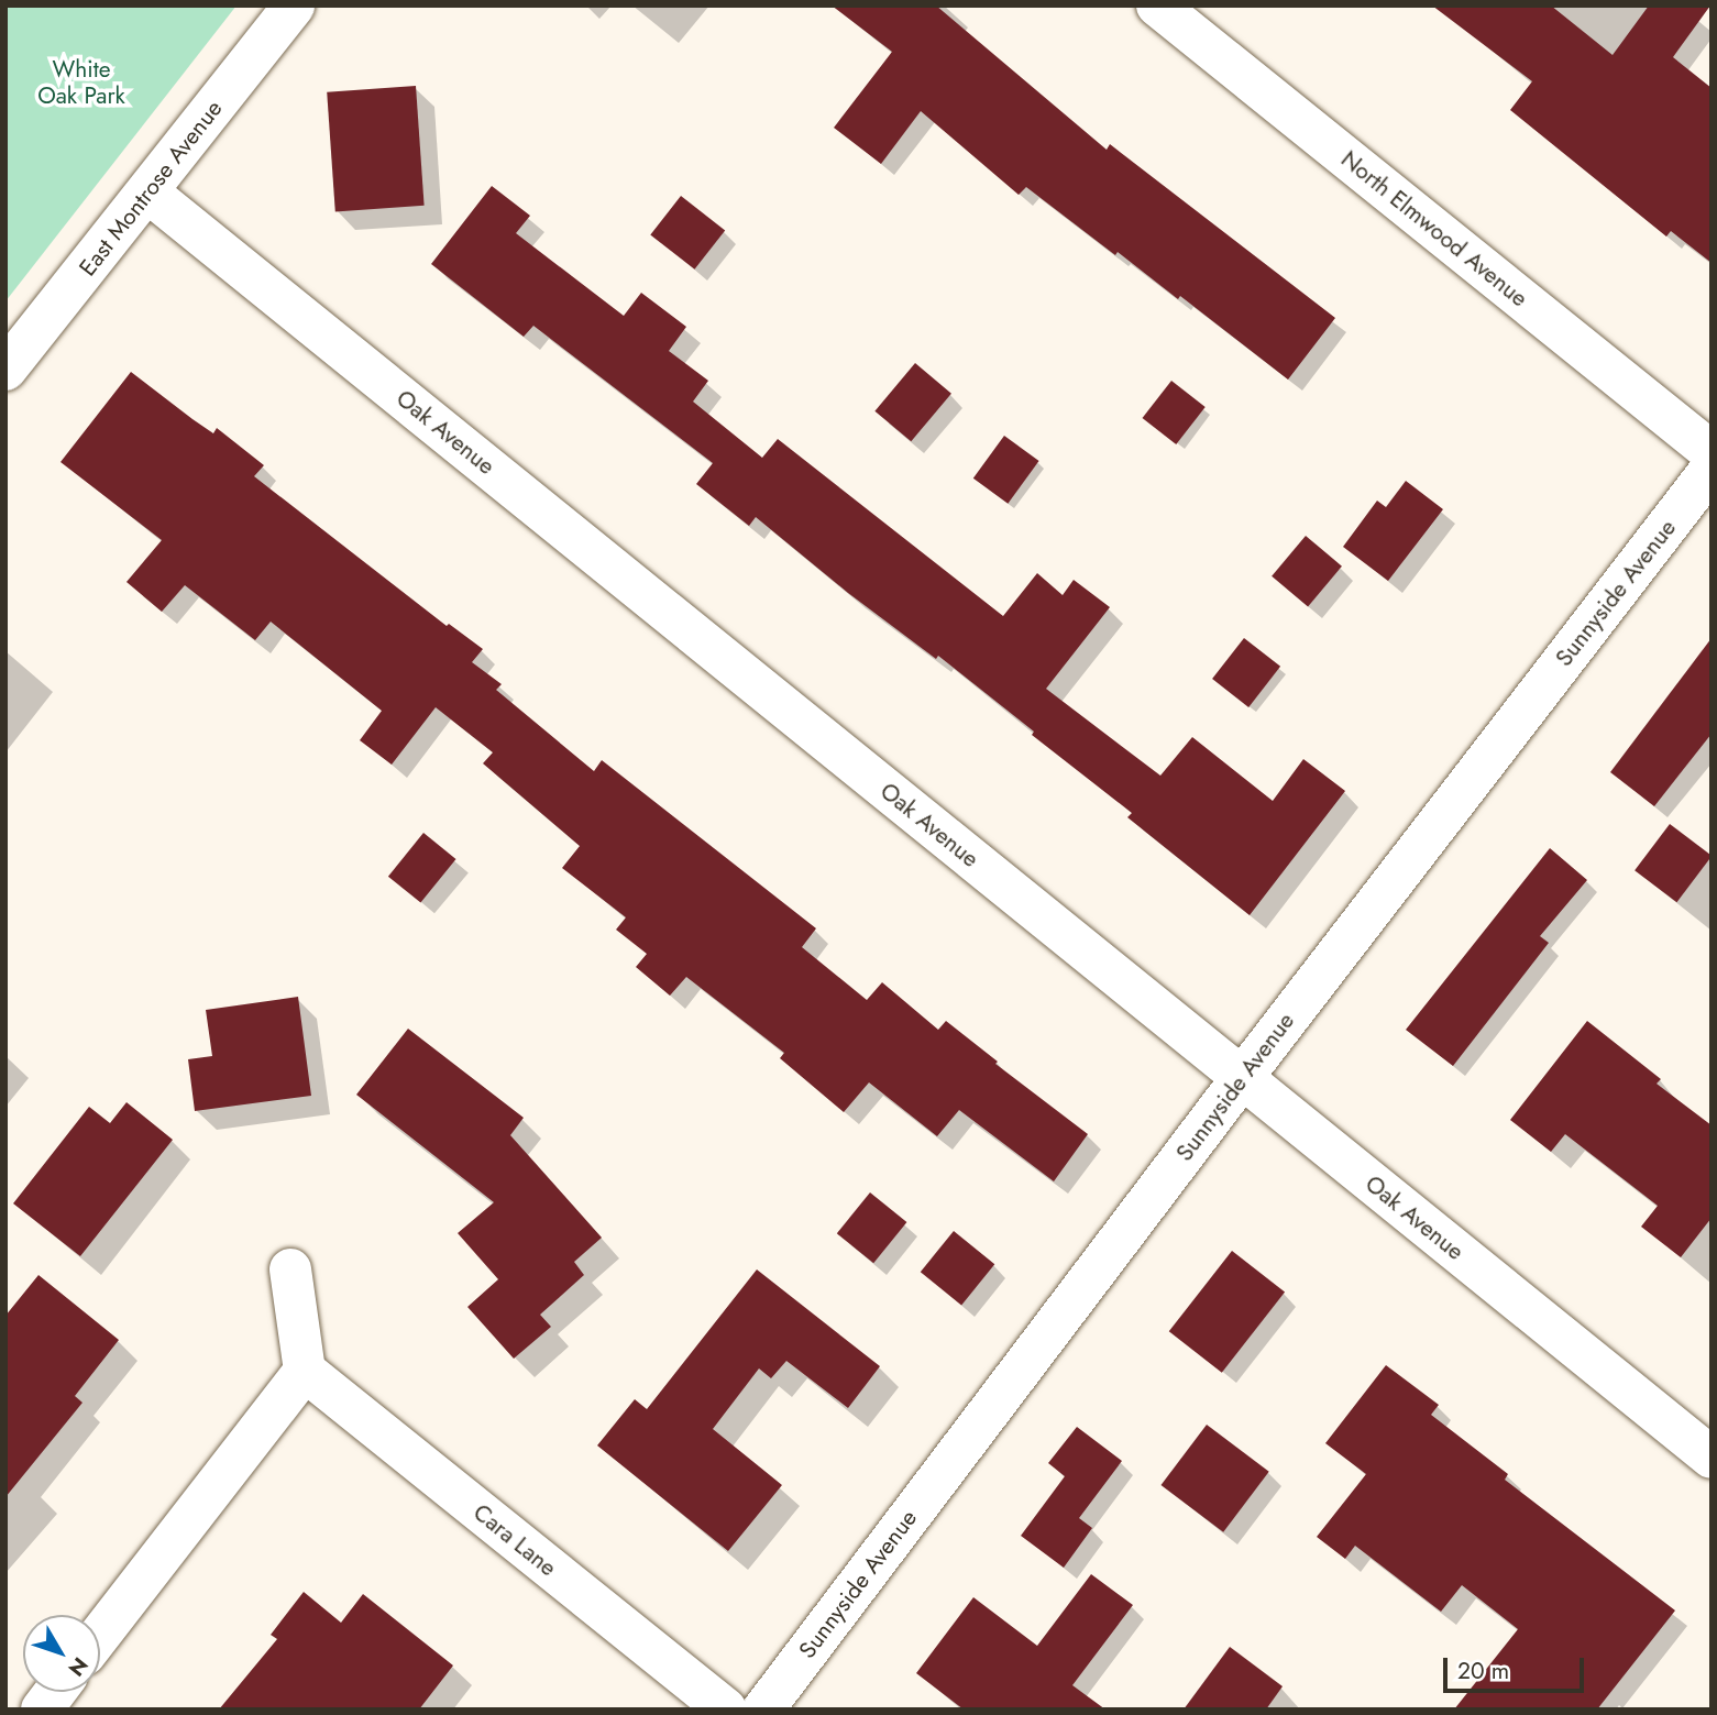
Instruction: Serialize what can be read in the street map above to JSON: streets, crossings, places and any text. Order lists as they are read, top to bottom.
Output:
{
  "streets": {
    "street": [
      "East Montrose Avenue",
      "North Elmwood Avenue",
      "Oak Avenue",
      "Sunnyside Avenue",
      "Cara Lane"
    ]
  },
  "crossings": [
    ["East Montrose Avenue", "Oak Avenue"],
    ["Oak Avenue", "Sunnyside Avenue"]
  ],
  "parks": ["White Oak Park"],
  "scale_bar": "20 m",
  "north": "bottom right"
}
